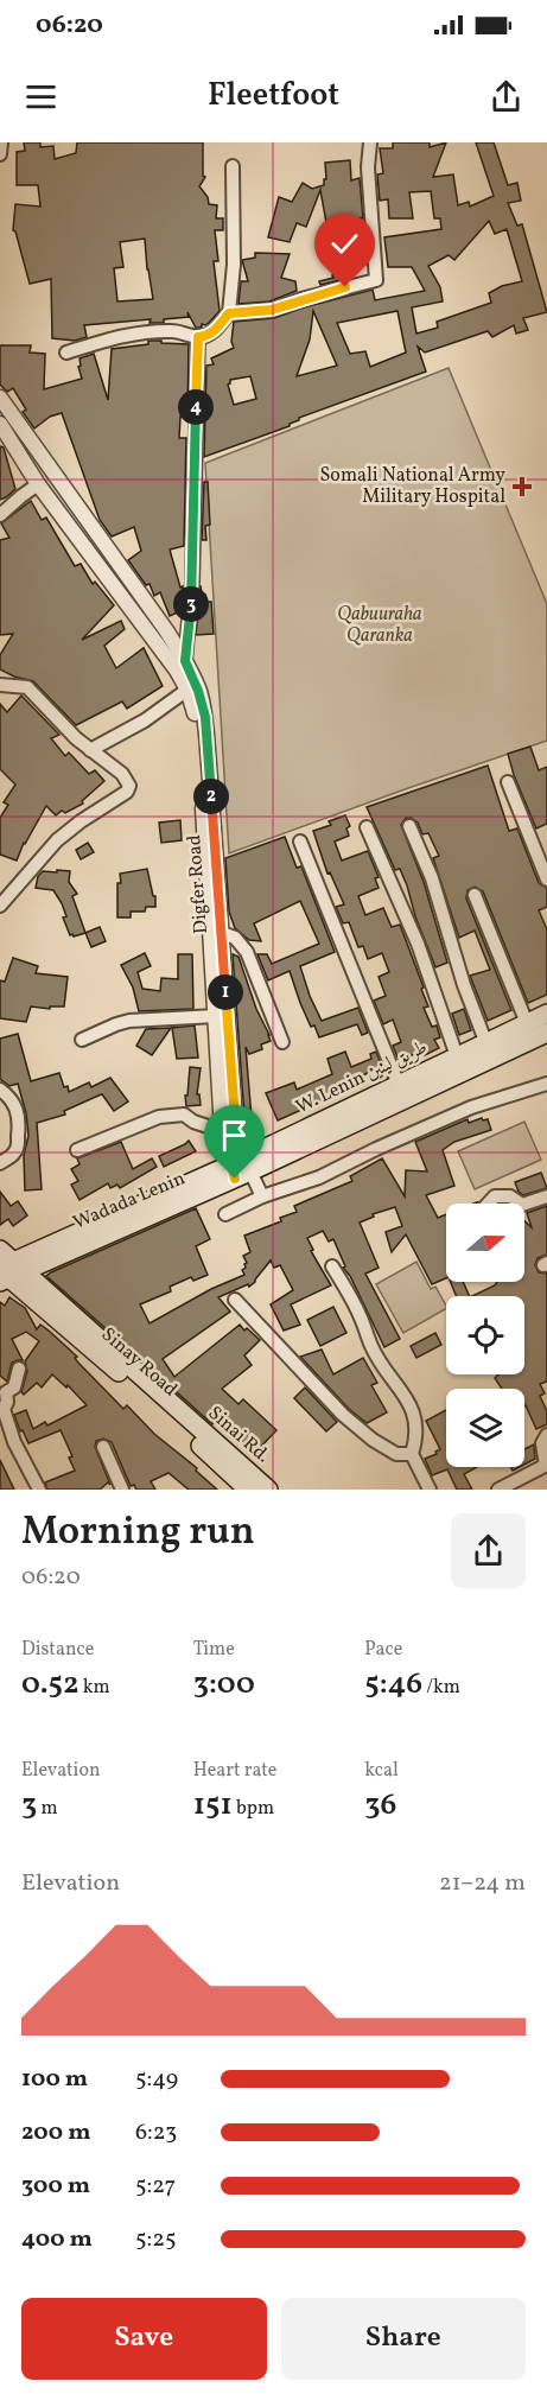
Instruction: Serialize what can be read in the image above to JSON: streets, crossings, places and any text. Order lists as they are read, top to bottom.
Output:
{
  "streets": {
    "main road": ["W. Lenin طريق لينين", "Sinay Road", "Sinai Rd."],
    "street": ["Digfer Road"]
  },
  "crossings": [
    ["Digfer Road", "W. Lenin طريق لينين"],
    ["W. Lenin طريق لينين", "Sinay Road"],
    ["Sinay Road", "Sinai Rd."]
  ],
  "parks": ["Qabuuraha Qaranka"],
  "places": {
    "health": ["Somali National Army Military Hospital"]
  },
  "north": "right",
  "page": {
    "status": "06:20",
    "header": "Fleetfoot",
    "pins": [
      "4",
      "3",
      "2",
      "1"
    ],
    "heading": ["Morning run", "06:20"],
    "stats": [
      ["Distance", "0.52 km"],
      ["Time", "3:00"],
      ["Pace", "5:46 /km"],
      ["Elevation", "3 m"],
      ["Heart rate", "151 bpm"],
      ["kcal", "36"]
    ],
    "chart": ["Elevation", "21–24 m"],
    "list": [
      {
        "name": "100 m",
        "note": "5:49"
      },
      {
        "name": "200 m",
        "note": "6:23"
      },
      {
        "name": "300 m",
        "note": "5:27"
      },
      {
        "name": "400 m",
        "note": "5:25"
      }
    ],
    "buttons": ["Save", "Share"]
  }
}
